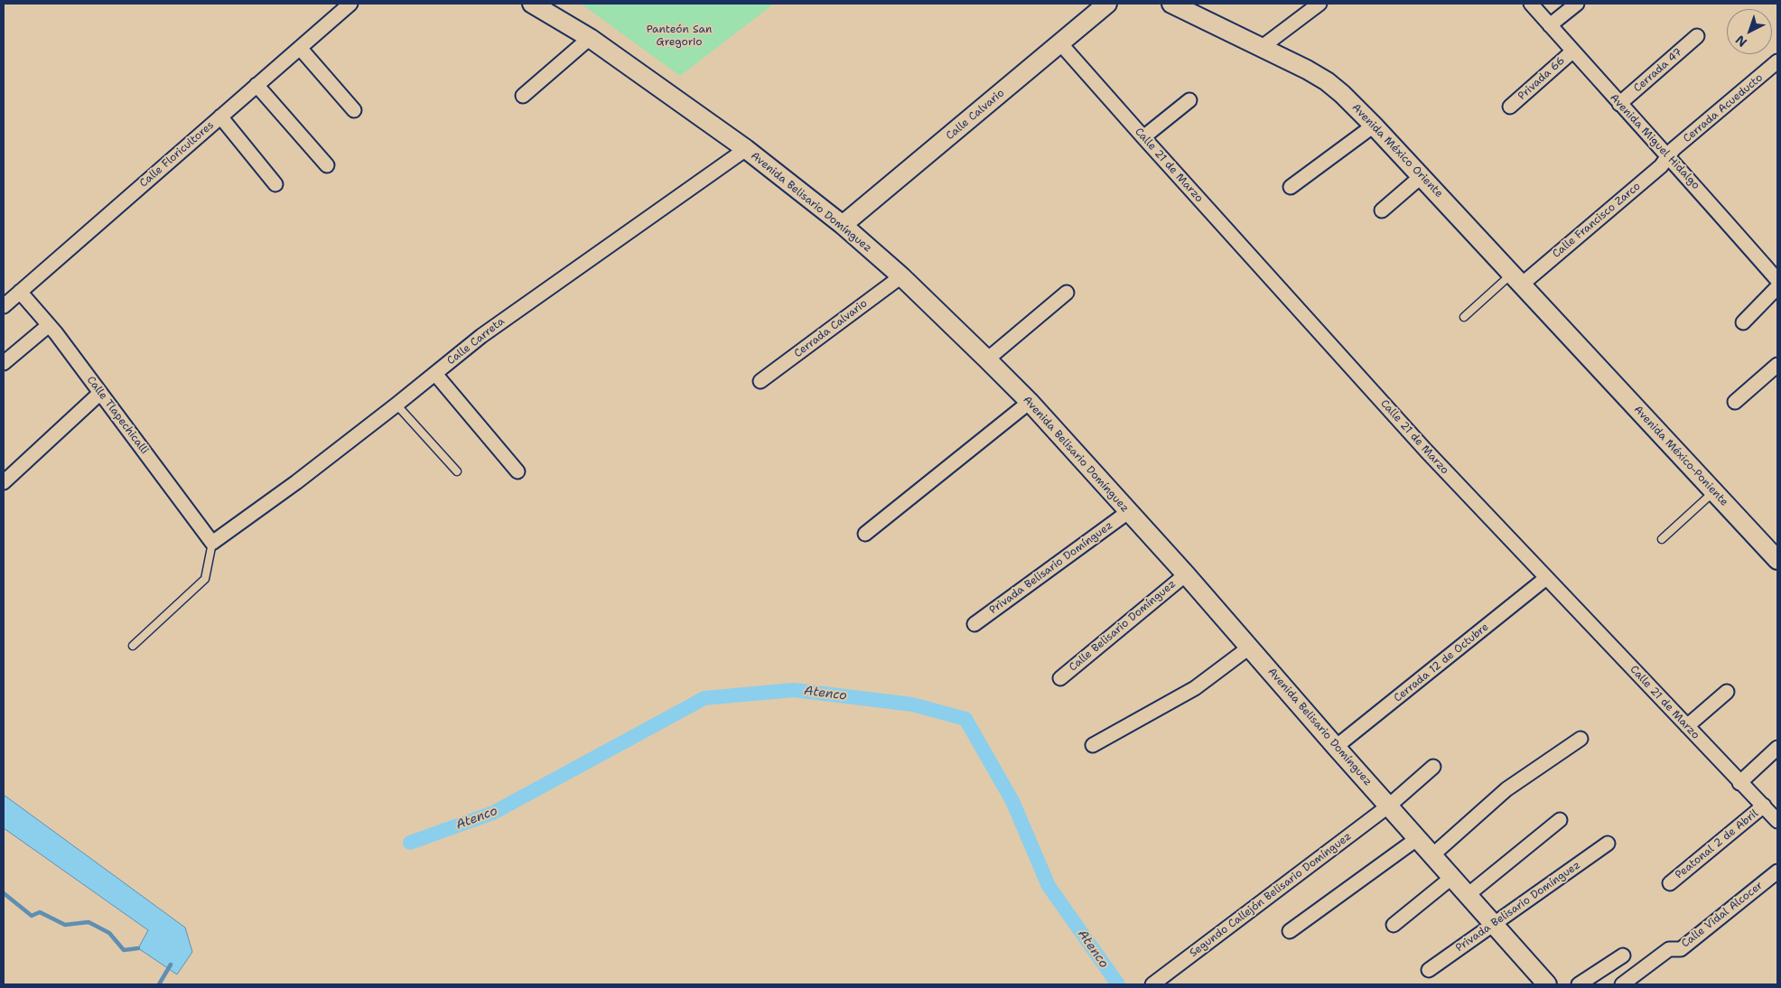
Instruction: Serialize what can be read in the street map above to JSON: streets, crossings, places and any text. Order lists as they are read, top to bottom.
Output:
{
  "streets": {
    "main road": [
      "Calle Calvario",
      "Avenida México Oriente",
      "Avenida Belisario Domínguez",
      "Avenida México-Poniente"
    ],
    "street": [
      "Cerrada 47",
      "Privada 66",
      "Cerrada Acueducto",
      "Avenida Miguel Hidalgo",
      "Calle Floricultores",
      "Calle 21 de Marzo",
      "Calle Francisco Zarco",
      "Cerrada Calvario",
      "Calle Carreta",
      "Calle Tlapechicalli",
      "Privada Belisario Domínguez",
      "Calle Belisario Domínguez",
      "Cerrada 12 de Octubre",
      "Peatonal 2 de Abril",
      "Segundo Callejón Belisario Domínguez",
      "Calle Vidal Alcocer"
    ]
  },
  "crossings": [
    ["Cerrada 47", "Avenida Miguel Hidalgo"],
    ["Privada 66", "Avenida Miguel Hidalgo"],
    ["Cerrada Acueducto", "Avenida Miguel Hidalgo"],
    ["Cerrada Acueducto", "Calle Francisco Zarco"],
    ["Calle Calvario", "Calle 21 de Marzo"],
    ["Calle Calvario", "Avenida Belisario Domínguez"],
    ["Avenida Miguel Hidalgo", "Calle Francisco Zarco"],
    ["Avenida México Oriente", "Calle Francisco Zarco"],
    ["Avenida México Oriente", "Avenida México-Poniente"],
    ["Calle Floricultores", "Calle Tlapechicalli"],
    ["Calle 21 de Marzo", "Cerrada 12 de Octubre"],
    ["Calle 21 de Marzo", "Peatonal 2 de Abril"],
    ["Avenida Belisario Domínguez", "Cerrada Calvario"],
    ["Avenida Belisario Domínguez", "Calle Carreta"],
    ["Avenida Belisario Domínguez", "Privada Belisario Domínguez"],
    ["Avenida Belisario Domínguez", "Calle Belisario Domínguez"],
    ["Avenida Belisario Domínguez", "Cerrada 12 de Octubre"],
    ["Avenida Belisario Domínguez", "Segundo Callejón Belisario Domínguez"],
    ["Calle Carreta", "Calle Tlapechicalli"]
  ],
  "water": ["Atenco"],
  "parks": ["Panteón San Gregorio"],
  "north": "bottom left"
}
